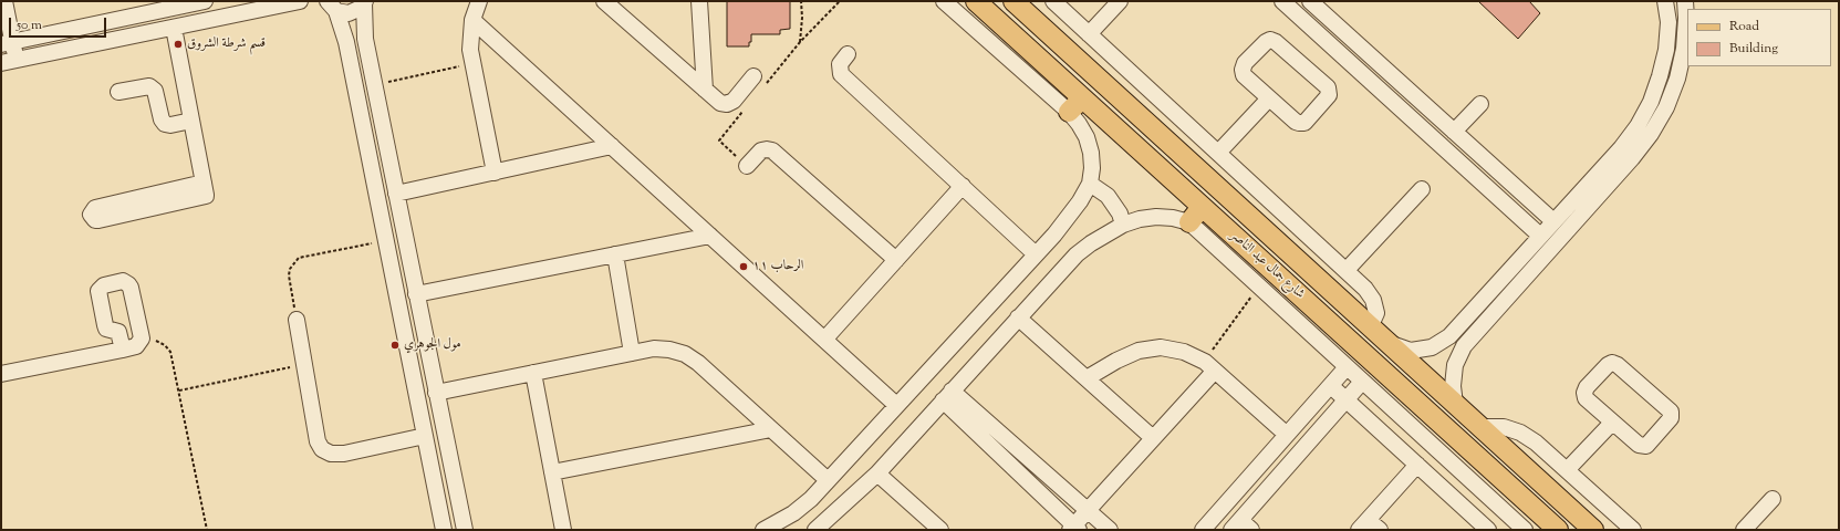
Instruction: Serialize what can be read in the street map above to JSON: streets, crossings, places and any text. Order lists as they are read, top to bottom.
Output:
{
  "streets": {
    "main road": ["شارع جمال عبد الناصر"]
  },
  "places": ["قسم شرطة الشروق", "الرحاب ١١", "مول الجوهري"],
  "legend": ["Road", "Building"],
  "scale_bar": "50 m"
}
